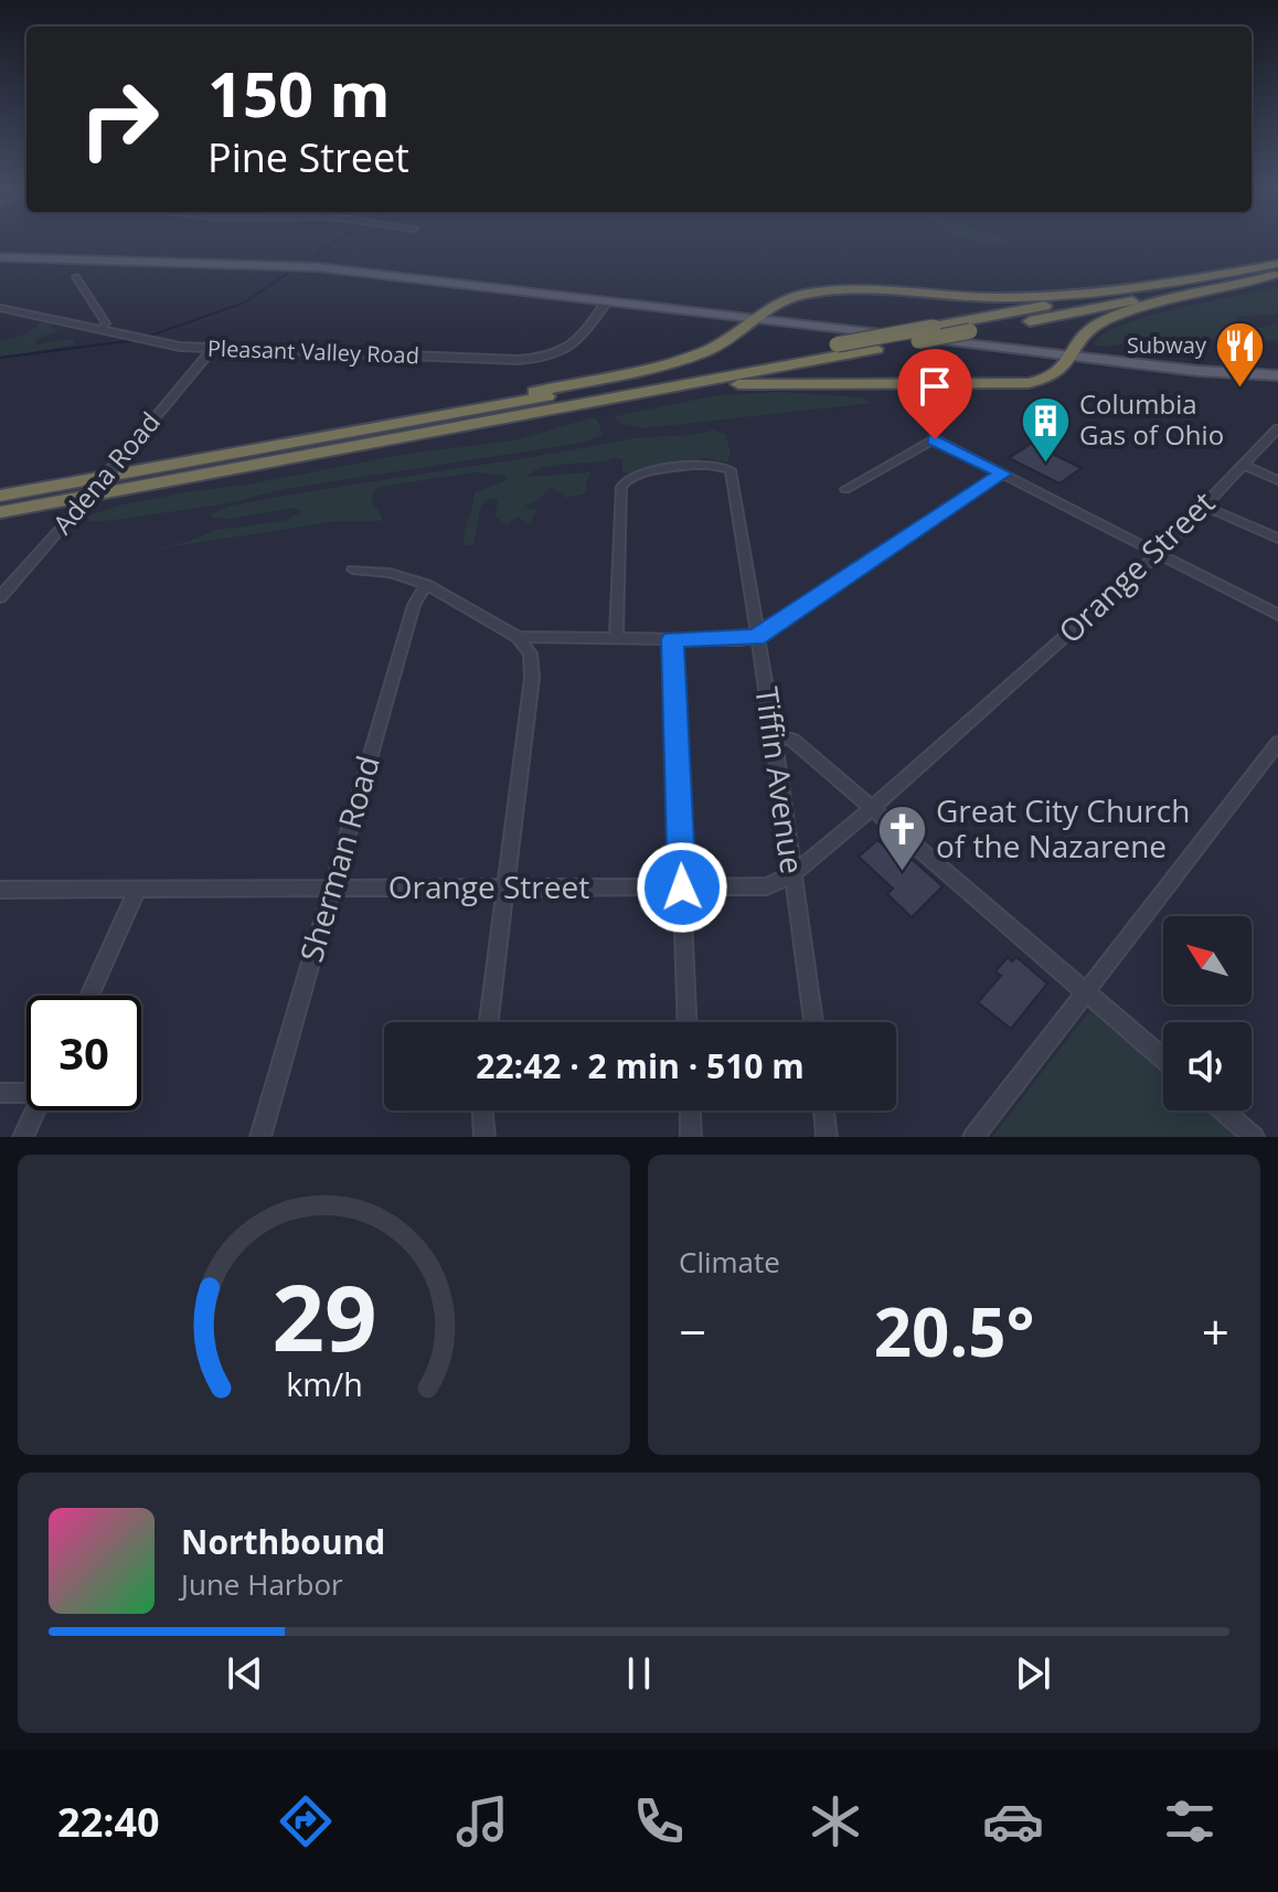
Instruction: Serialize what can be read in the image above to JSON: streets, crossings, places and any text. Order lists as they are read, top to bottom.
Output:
{
  "streets": {
    "street": [
      "Pleasant Valley Road",
      "Adena Road",
      "Orange Street",
      "Tiffin Avenue",
      "Sherman Road"
    ]
  },
  "crossings": [
    ["Pleasant Valley Road", "Adena Road"],
    ["Orange Street", "Tiffin Avenue"],
    ["Orange Street", "Sherman Road"]
  ],
  "places": {
    "restaurant": ["Subway"],
    "building": ["Columbia Gas of Ohio"],
    "church": ["Great City Church of the Nazarene"]
  },
  "north": "top left",
  "page": {
    "turn": ["150 m", "Pine Street"],
    "limit": "30",
    "trip": "22:42 · 2 min · 510 m",
    "tile": "Climate",
    "heat": ["−", "20.5°", "+"],
    "song": ["Northbound", "June Harbor"],
    "tabs": "22:40",
    "gauge": ["29", "km/h"]
  }
}
